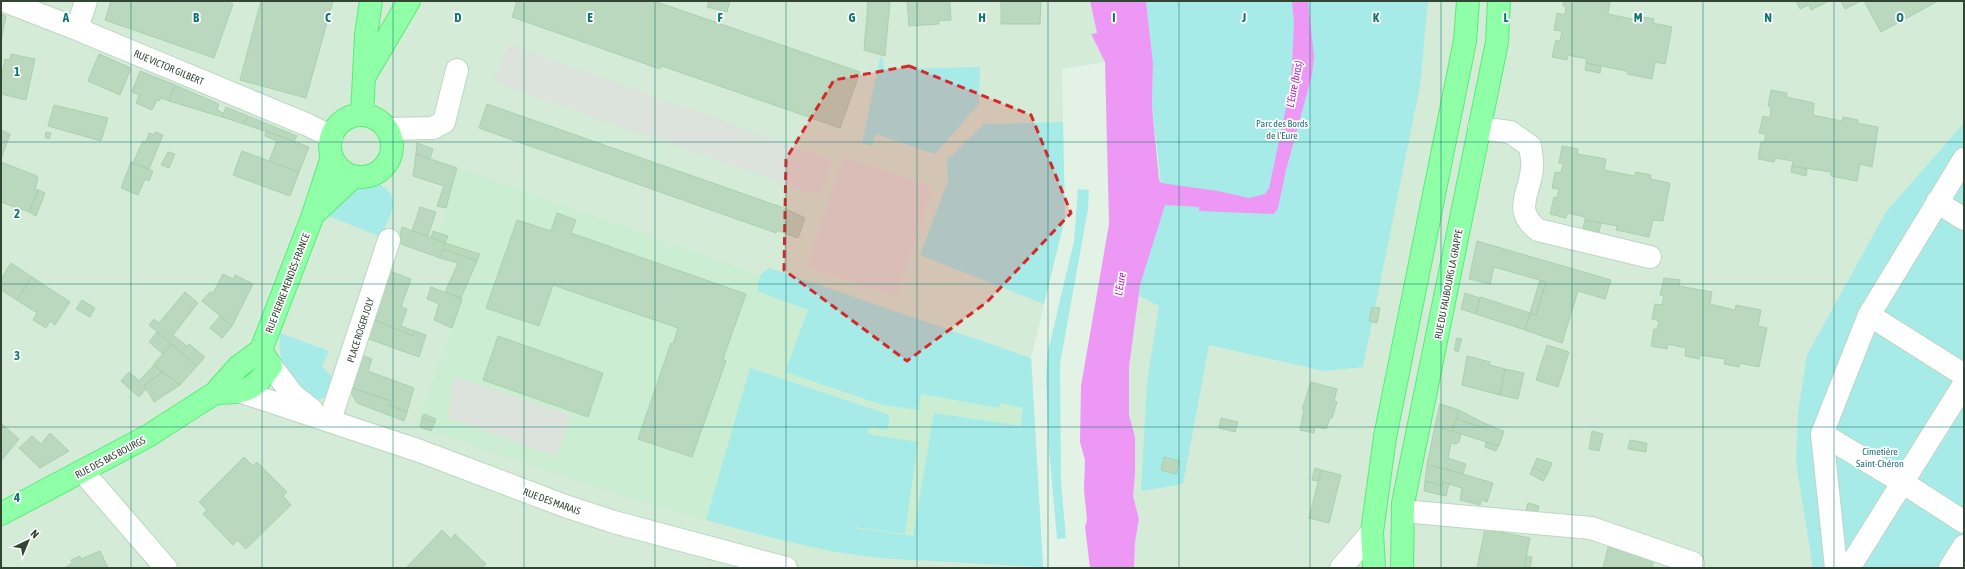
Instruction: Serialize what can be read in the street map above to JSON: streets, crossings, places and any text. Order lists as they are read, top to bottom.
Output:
{
  "streets": {
    "main road": ["RUE PIERRE MENDÈS-FRANCE", "RUE DU FAUBOURG LA GRAPPE", "RUE DES BAS BOURGS"],
    "street": ["RUE VICTOR GILBERT", "PLACE ROGER JOLY", "RUE DES MARAIS"]
  },
  "crossings": [
    ["RUE VICTOR GILBERT", "RUE PIERRE MENDÈS-FRANCE"],
    ["RUE PIERRE MENDÈS-FRANCE", "RUE DES BAS BOURGS"],
    ["RUE PIERRE MENDÈS-FRANCE", "RUE DES MARAIS"],
    ["PLACE ROGER JOLY", "RUE DES MARAIS"],
    ["RUE DES BAS BOURGS", "RUE DES MARAIS"]
  ],
  "water": ["L'Eure (bras)", "L'Eure"],
  "parks": ["Parc des Bords de l'Eure", "Cimetière Saint-Chéron"],
  "north": "top right",
  "grid": {
    "columns": [
      "A",
      "B",
      "C",
      "D",
      "E",
      "F",
      "G",
      "H",
      "I",
      "J",
      "K",
      "L",
      "M",
      "N",
      "O"
    ],
    "rows": [
      "1",
      "2",
      "3",
      "4"
    ]
  }
}
